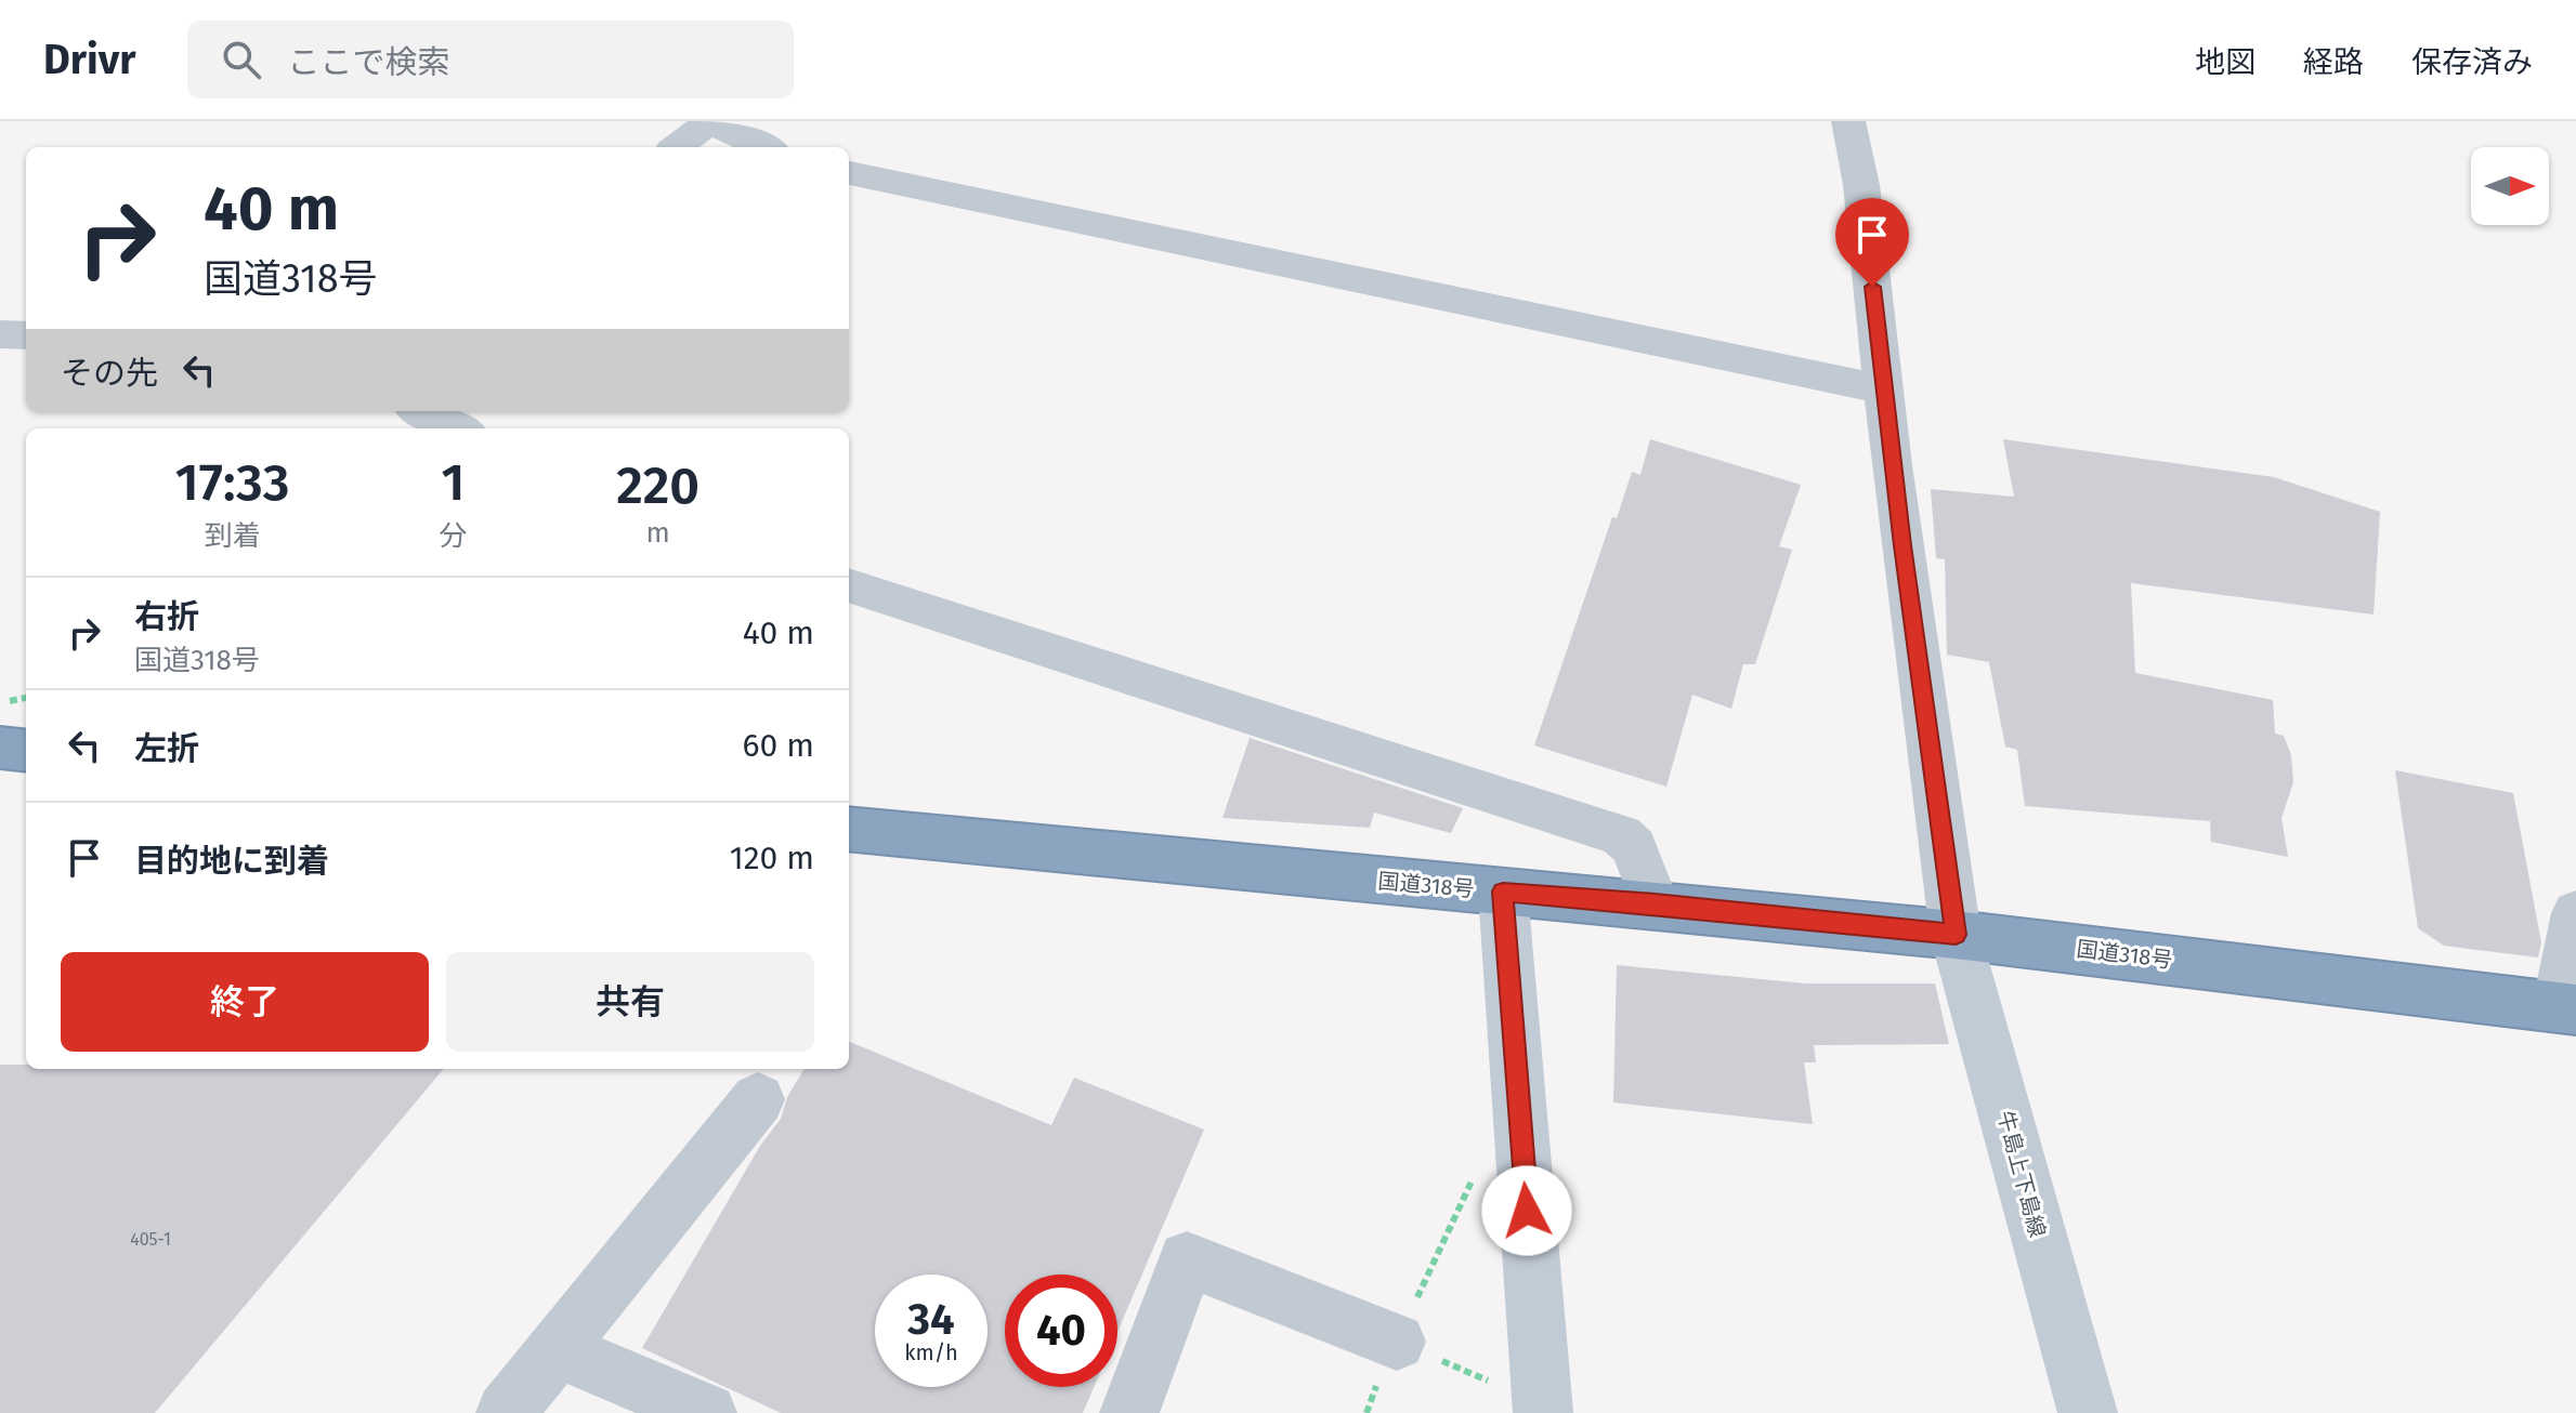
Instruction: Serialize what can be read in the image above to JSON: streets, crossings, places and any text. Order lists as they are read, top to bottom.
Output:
{
  "streets": {
    "highway": ["国道318号"],
    "street": ["牛島上下島線"]
  },
  "crossings": [
    ["国道318号", "牛島上下島線"]
  ],
  "house_numbers": ["405-1"],
  "north": "right",
  "page": {
    "header": "Drivr",
    "search": "ここで検索",
    "nav": ["地図", "経路", "保存済み"],
    "turn": ["40 m", "国道318号"],
    "then": "その先",
    "eta": [
      "17:33",
      "到着",
      "1",
      "分",
      "220",
      "m"
    ],
    "list": [
      {
        "name": "右折",
        "note": "国道318号",
        "value": "40 m"
      },
      {
        "name": "左折",
        "value": "60 m"
      },
      {
        "name": "目的地に到着",
        "value": "120 m"
      }
    ],
    "buttons": ["終了", "共有"],
    "speed": "34 km/h",
    "limit": "40"
  }
}
